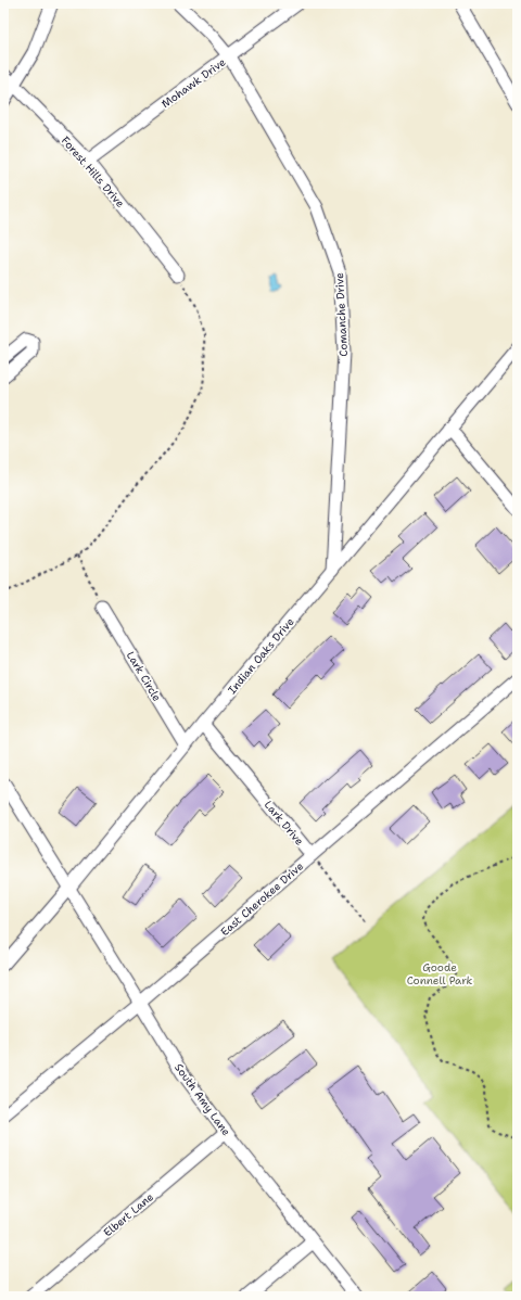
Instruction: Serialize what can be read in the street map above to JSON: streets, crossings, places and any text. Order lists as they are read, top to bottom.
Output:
{
  "streets": {
    "street": [
      "Mohawk Drive",
      "Forest Hills Drive",
      "Comanche Drive",
      "Indian Oaks Drive",
      "Lark Circle",
      "Lark Drive",
      "East Cherokee Drive",
      "South Amy Lane",
      "Elbert Lane"
    ]
  },
  "crossings": [
    ["Mohawk Drive", "Forest Hills Drive"],
    ["Mohawk Drive", "Comanche Drive"],
    ["Comanche Drive", "Indian Oaks Drive"],
    ["Indian Oaks Drive", "Lark Circle"],
    ["Indian Oaks Drive", "Lark Drive"],
    ["Indian Oaks Drive", "South Amy Lane"],
    ["Lark Drive", "East Cherokee Drive"],
    ["East Cherokee Drive", "South Amy Lane"],
    ["South Amy Lane", "Elbert Lane"]
  ],
  "parks": ["Goode Connell Park"]
}
